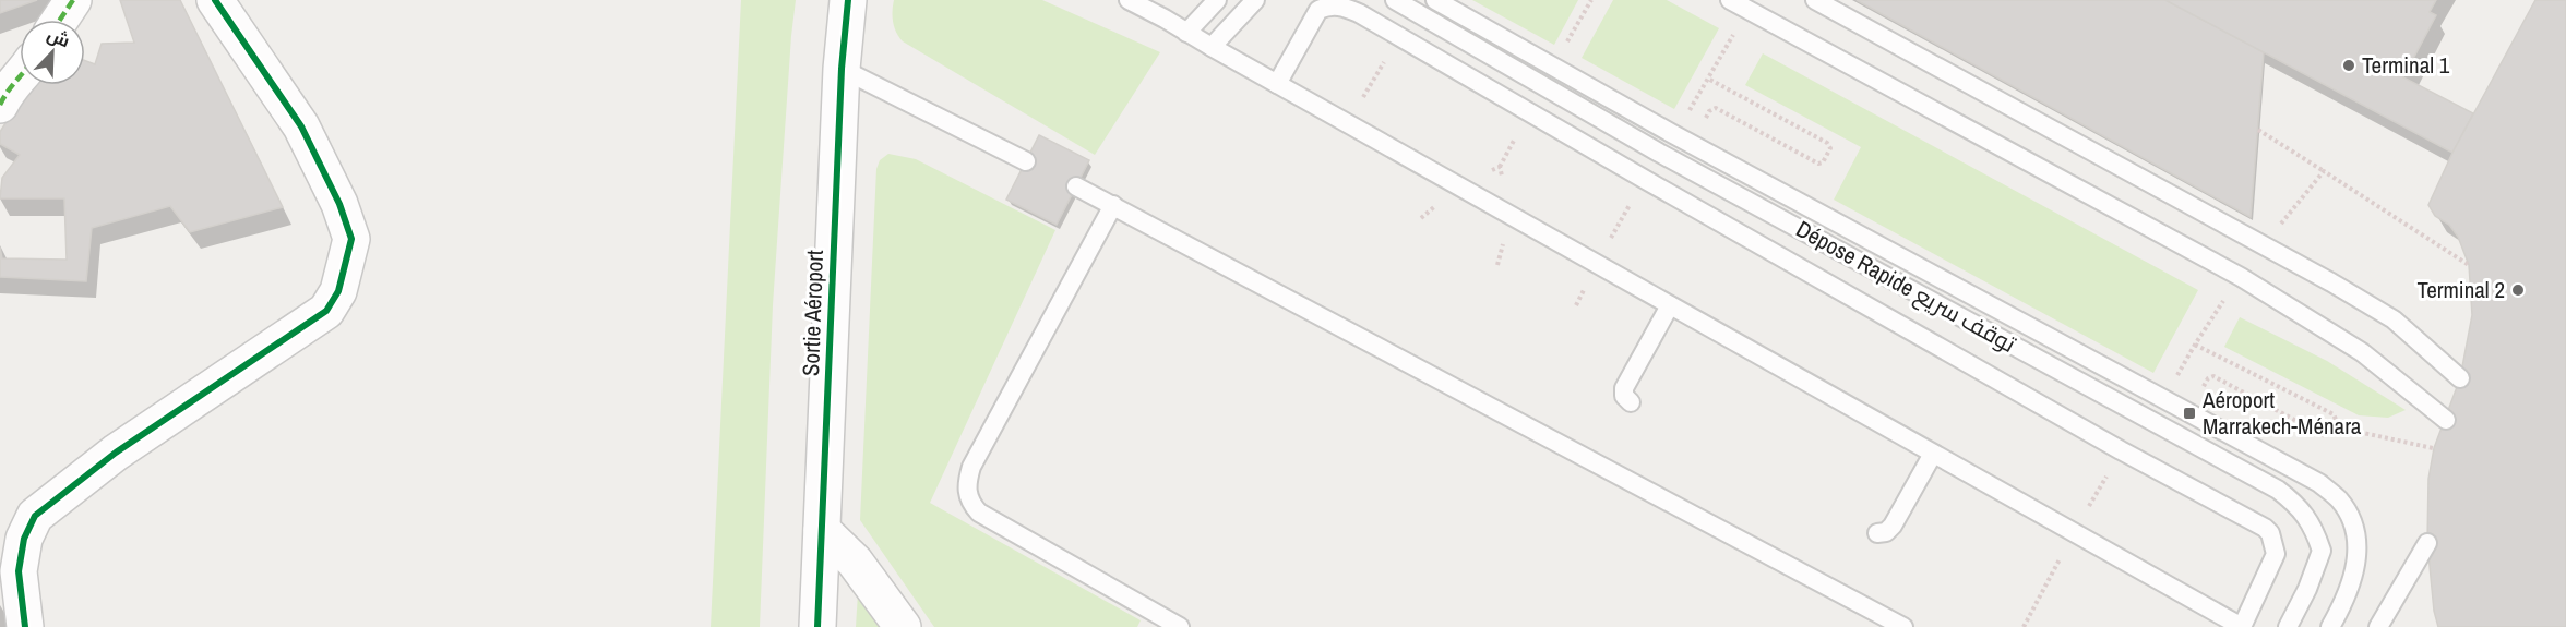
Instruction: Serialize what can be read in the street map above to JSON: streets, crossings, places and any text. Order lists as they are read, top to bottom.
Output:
{
  "streets": {
    "street": ["Sortie Aéroport"],
    "lane": ["Dépose Rapide توقف سريع"]
  },
  "places": {
    "other": ["Terminal 1", "Terminal 2"],
    "transit": ["Aéroport Marrakech-Ménara"]
  },
  "north": "top right"
}
